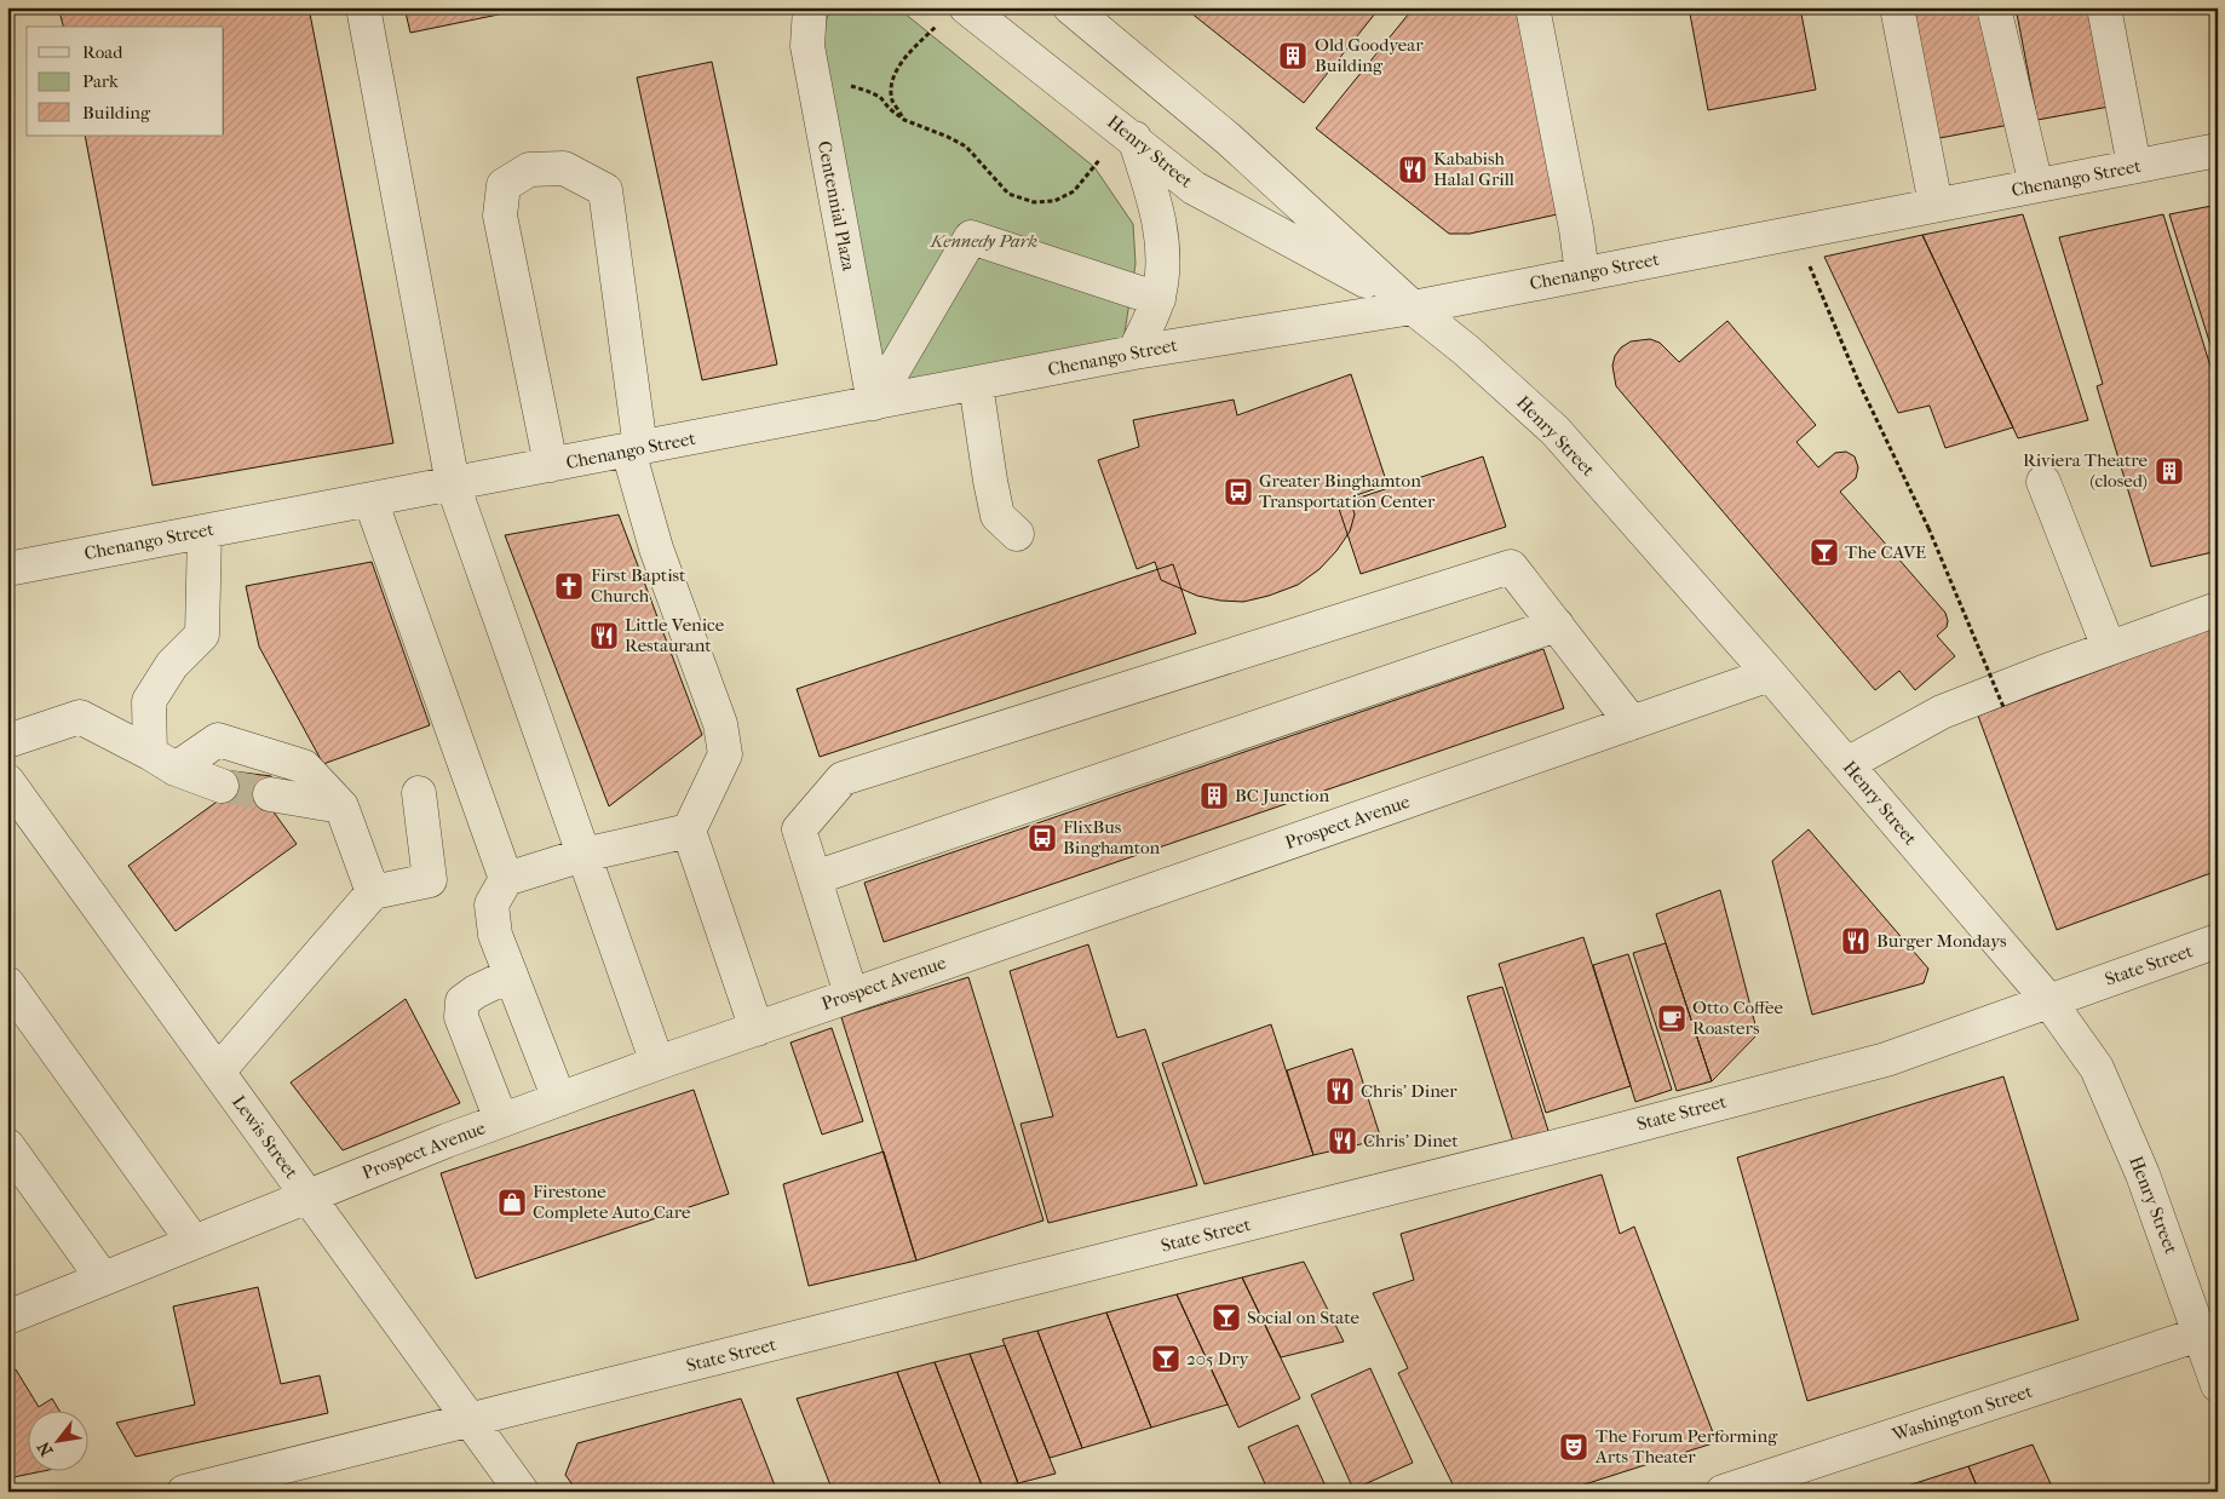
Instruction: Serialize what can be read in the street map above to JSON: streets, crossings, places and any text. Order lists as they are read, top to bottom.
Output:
{
  "streets": {
    "street": [
      "Henry Street",
      "Chenango Street",
      "Centennial Plaza",
      "Prospect Avenue",
      "State Street",
      "Lewis Street",
      "Washington Street"
    ]
  },
  "crossings": [
    ["Henry Street", "Chenango Street"],
    ["Henry Street", "Prospect Avenue"],
    ["Henry Street", "State Street"],
    ["Henry Street", "Washington Street"],
    ["Chenango Street", "Centennial Plaza"],
    ["Prospect Avenue", "Lewis Street"],
    ["State Street", "Lewis Street"]
  ],
  "parks": ["Kennedy Park"],
  "places": {
    "building": ["Old Goodyear Building", "Riviera Theatre (closed)", "BC Junction"],
    "restaurant": [
      "Kababish Halal Grill",
      "Little Venice Restaurant",
      "Burger Mondays",
      "Chris' Diner",
      "Chris' Dinet"
    ],
    "bus stop": ["Greater Binghamton Transportation Center", "FlixBus Binghamton"],
    "bar": ["The CAVE", "Social on State", "205 Dry"],
    "church": ["First Baptist Church"],
    "cafe": ["Otto Coffee Roasters"],
    "shop": ["Firestone Complete Auto Care"],
    "theatre": ["The Forum Performing Arts Theater"]
  },
  "legend": ["Road", "Park", "Building"],
  "north": "bottom left"
}
